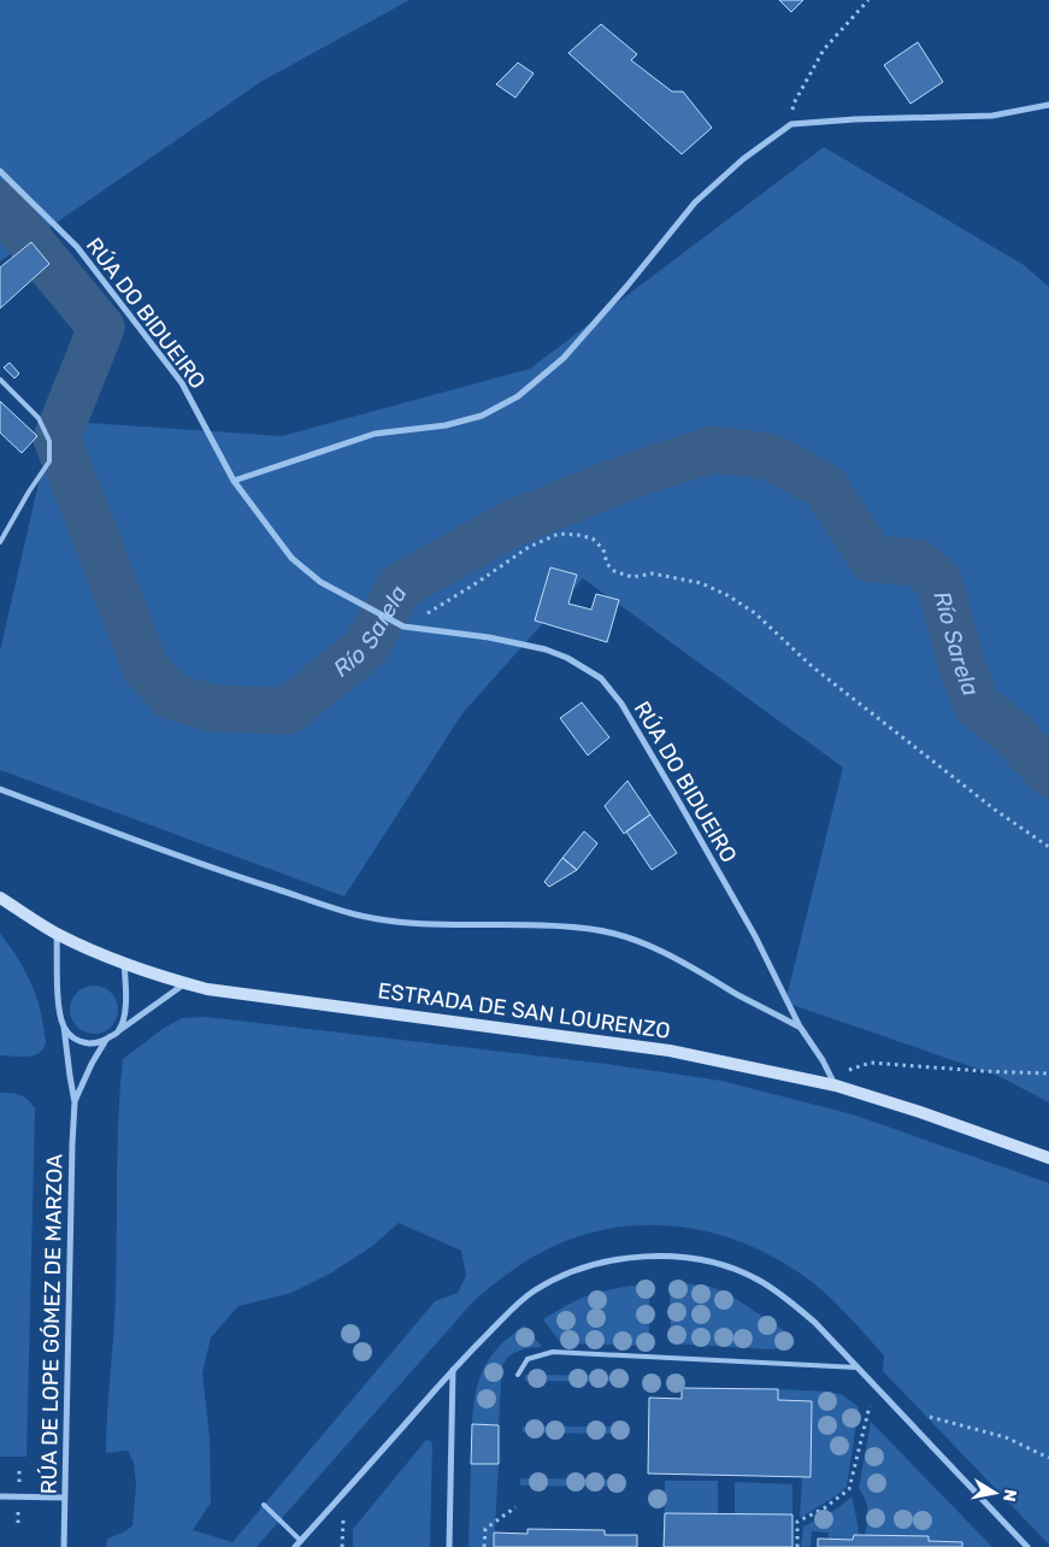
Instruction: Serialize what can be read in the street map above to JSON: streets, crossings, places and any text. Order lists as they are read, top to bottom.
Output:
{
  "streets": {
    "street": ["RÚA DO BIDUEIRO", "ESTRADA DE SAN LOURENZO", "RÚA DE LOPE GÓMEZ DE MARZOA"]
  },
  "crossings": [
    ["RÚA DO BIDUEIRO", "ESTRADA DE SAN LOURENZO"],
    ["ESTRADA DE SAN LOURENZO", "RÚA DE LOPE GÓMEZ DE MARZOA"]
  ],
  "water": ["Río Sarela"],
  "north": "right"
}
